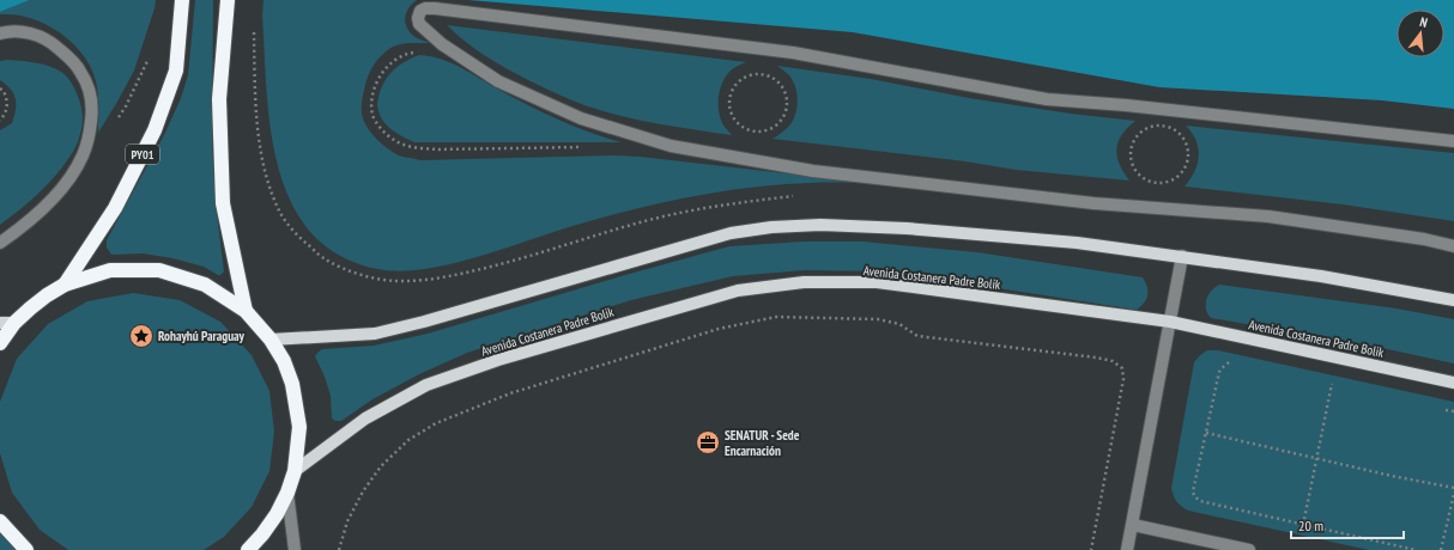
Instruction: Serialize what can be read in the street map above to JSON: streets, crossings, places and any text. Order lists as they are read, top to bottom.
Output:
{
  "streets": {
    "highway": ["PY01"],
    "main road": ["Avenida Costanera Padre Bolik"]
  },
  "crossings": [
    ["PY01", "Avenida Costanera Padre Bolik"]
  ],
  "places": {
    "place": ["Rohayhú Paraguay"],
    "office": ["SENATUR - Sede Encarnación"]
  },
  "scale_bar": "20 m",
  "north": "top"
}
